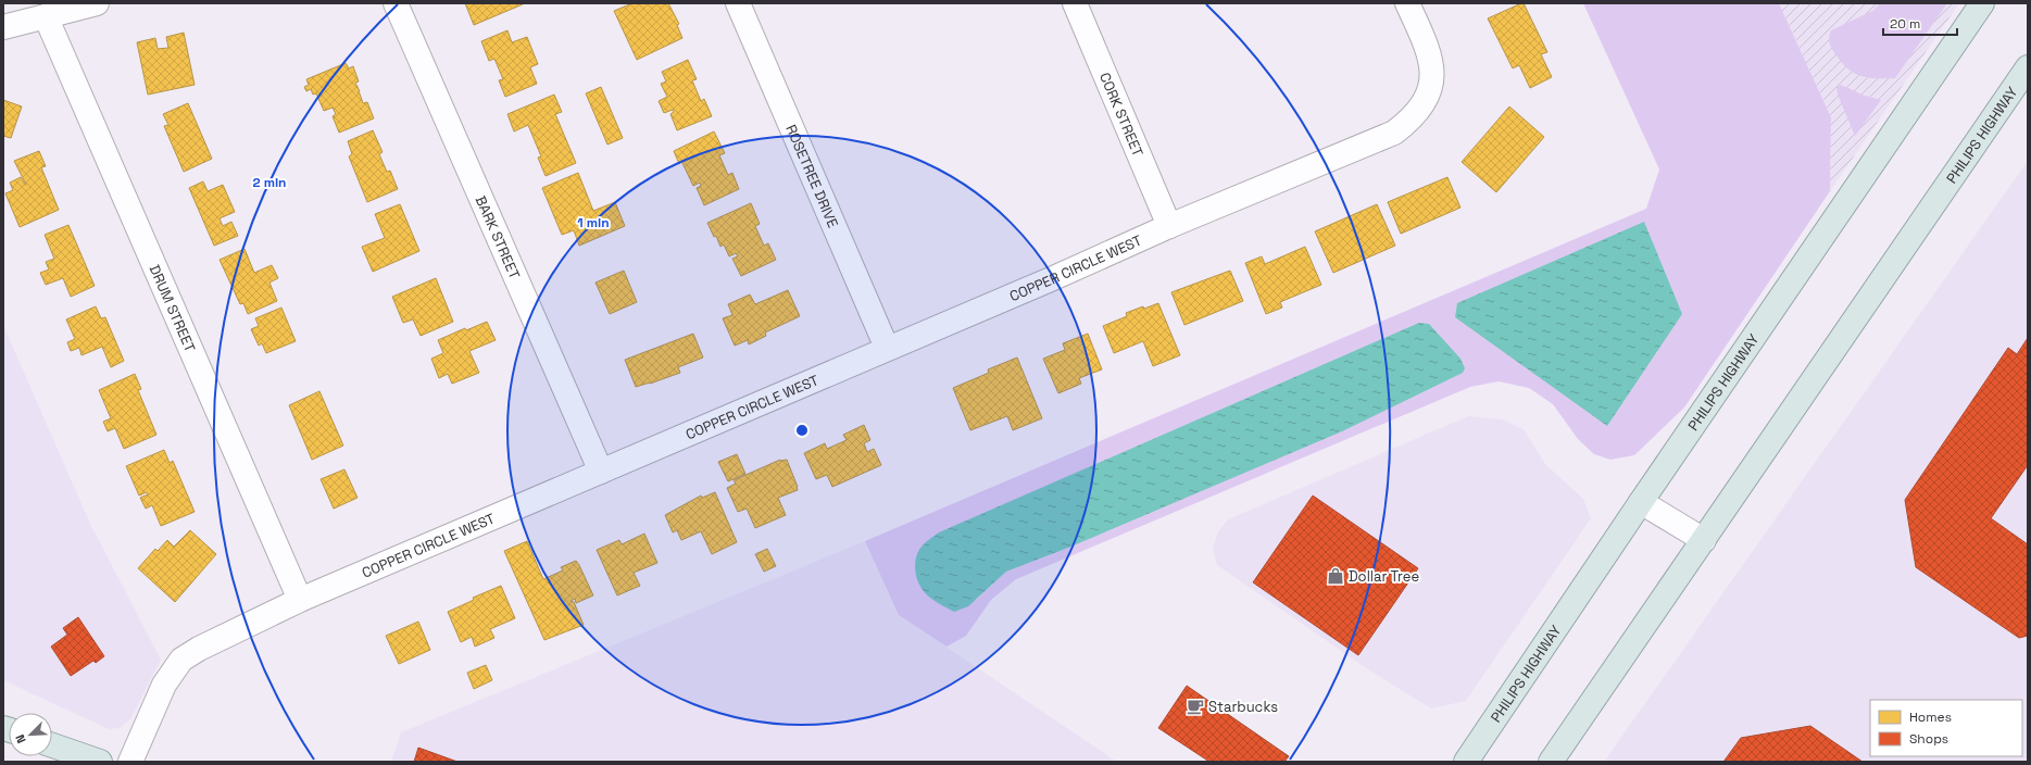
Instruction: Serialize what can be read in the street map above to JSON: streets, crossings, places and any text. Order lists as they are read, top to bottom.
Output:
{
  "streets": {
    "main road": ["PHILIPS HIGHWAY"],
    "street": [
      "CORK STREET",
      "ROSETREE DRIVE",
      "BARK STREET",
      "COPPER CIRCLE WEST",
      "DRUM STREET"
    ]
  },
  "crossings": [
    ["CORK STREET", "COPPER CIRCLE WEST"],
    ["ROSETREE DRIVE", "COPPER CIRCLE WEST"],
    ["BARK STREET", "COPPER CIRCLE WEST"],
    ["COPPER CIRCLE WEST", "DRUM STREET"]
  ],
  "places": {
    "shop": ["Dollar Tree"],
    "cafe": ["Starbucks"]
  },
  "legend": ["Homes", "Shops"],
  "scale_bar": "20 m",
  "north": "bottom left",
  "rings": ["2 min", "1 min"]
}
